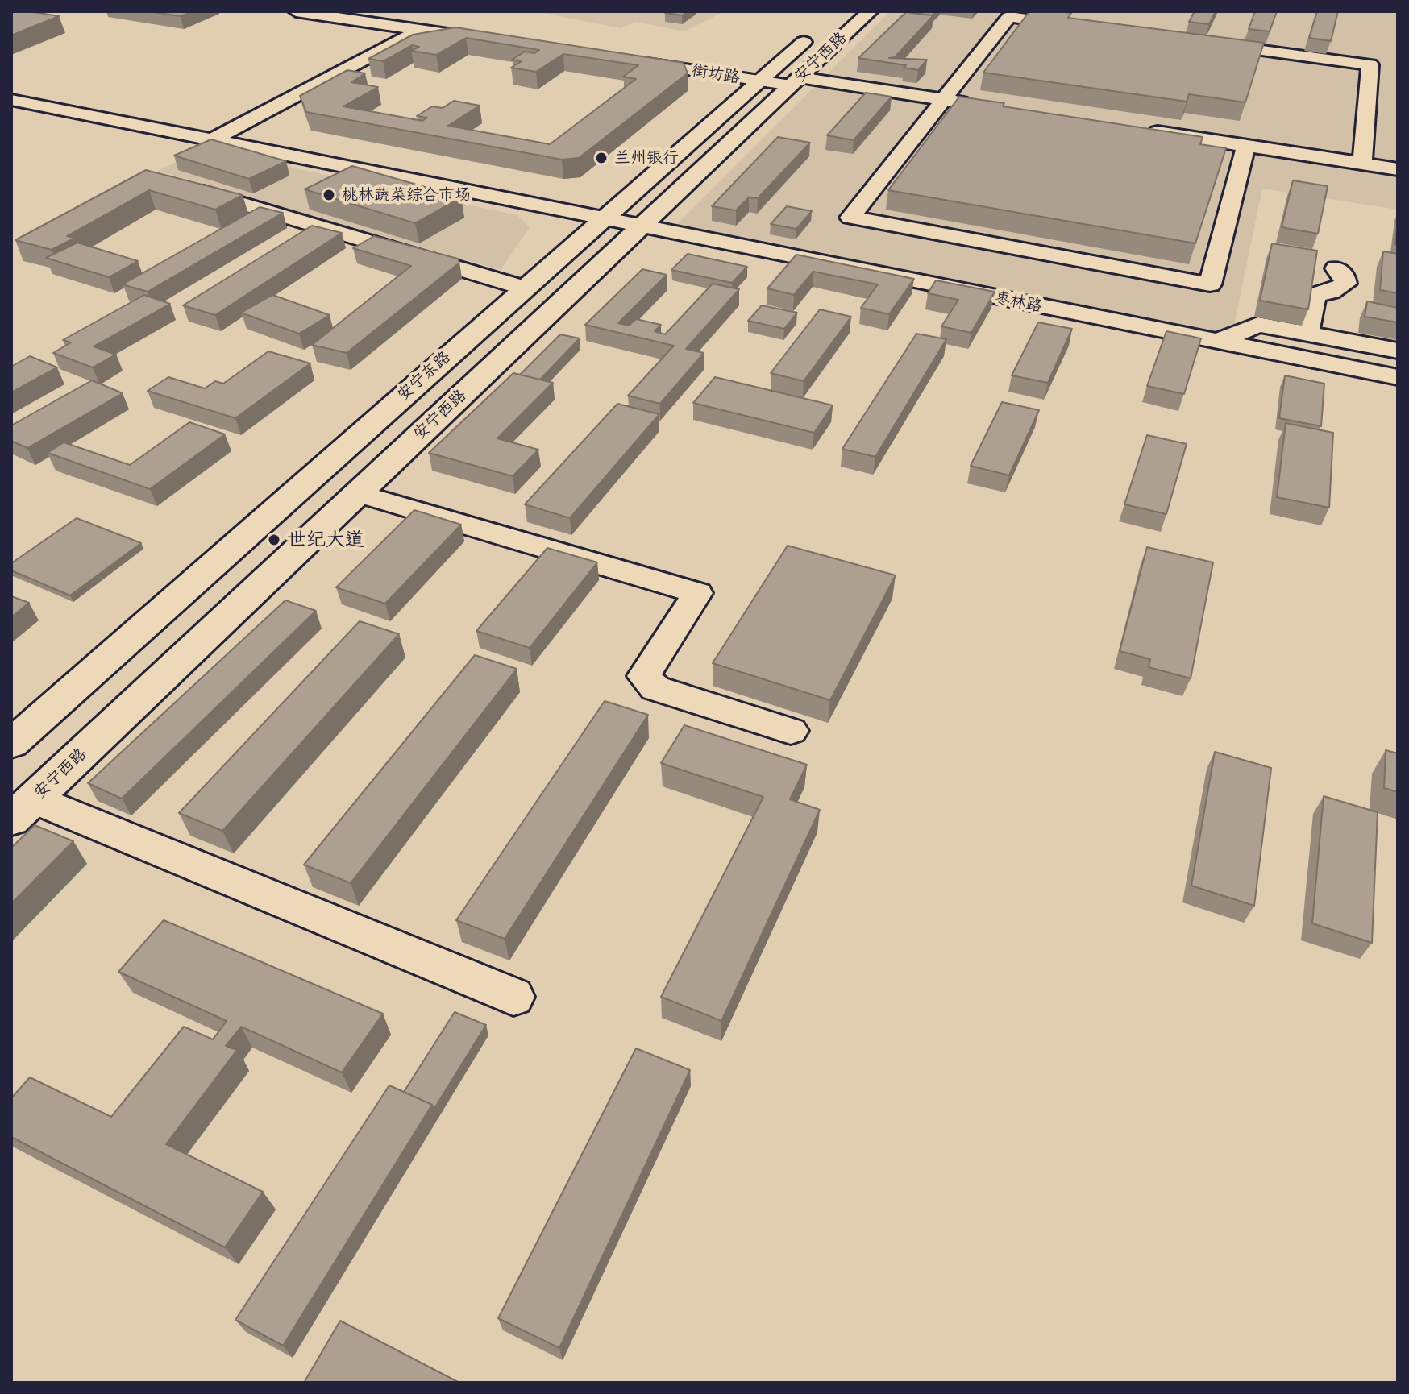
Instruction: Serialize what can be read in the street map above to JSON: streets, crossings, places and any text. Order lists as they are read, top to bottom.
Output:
{
  "streets": {
    "main road": ["安宁西路", "安宁东路"],
    "street": ["街坊路", "枣林路"]
  },
  "crossings": [
    ["安宁西路", "街坊路"],
    ["安宁西路", "枣林路"],
    ["街坊路", "安宁东路"],
    ["枣林路", "安宁东路"]
  ],
  "places": ["兰州银行", "桃林蔬菜综合市场", "世纪大道"]
}
